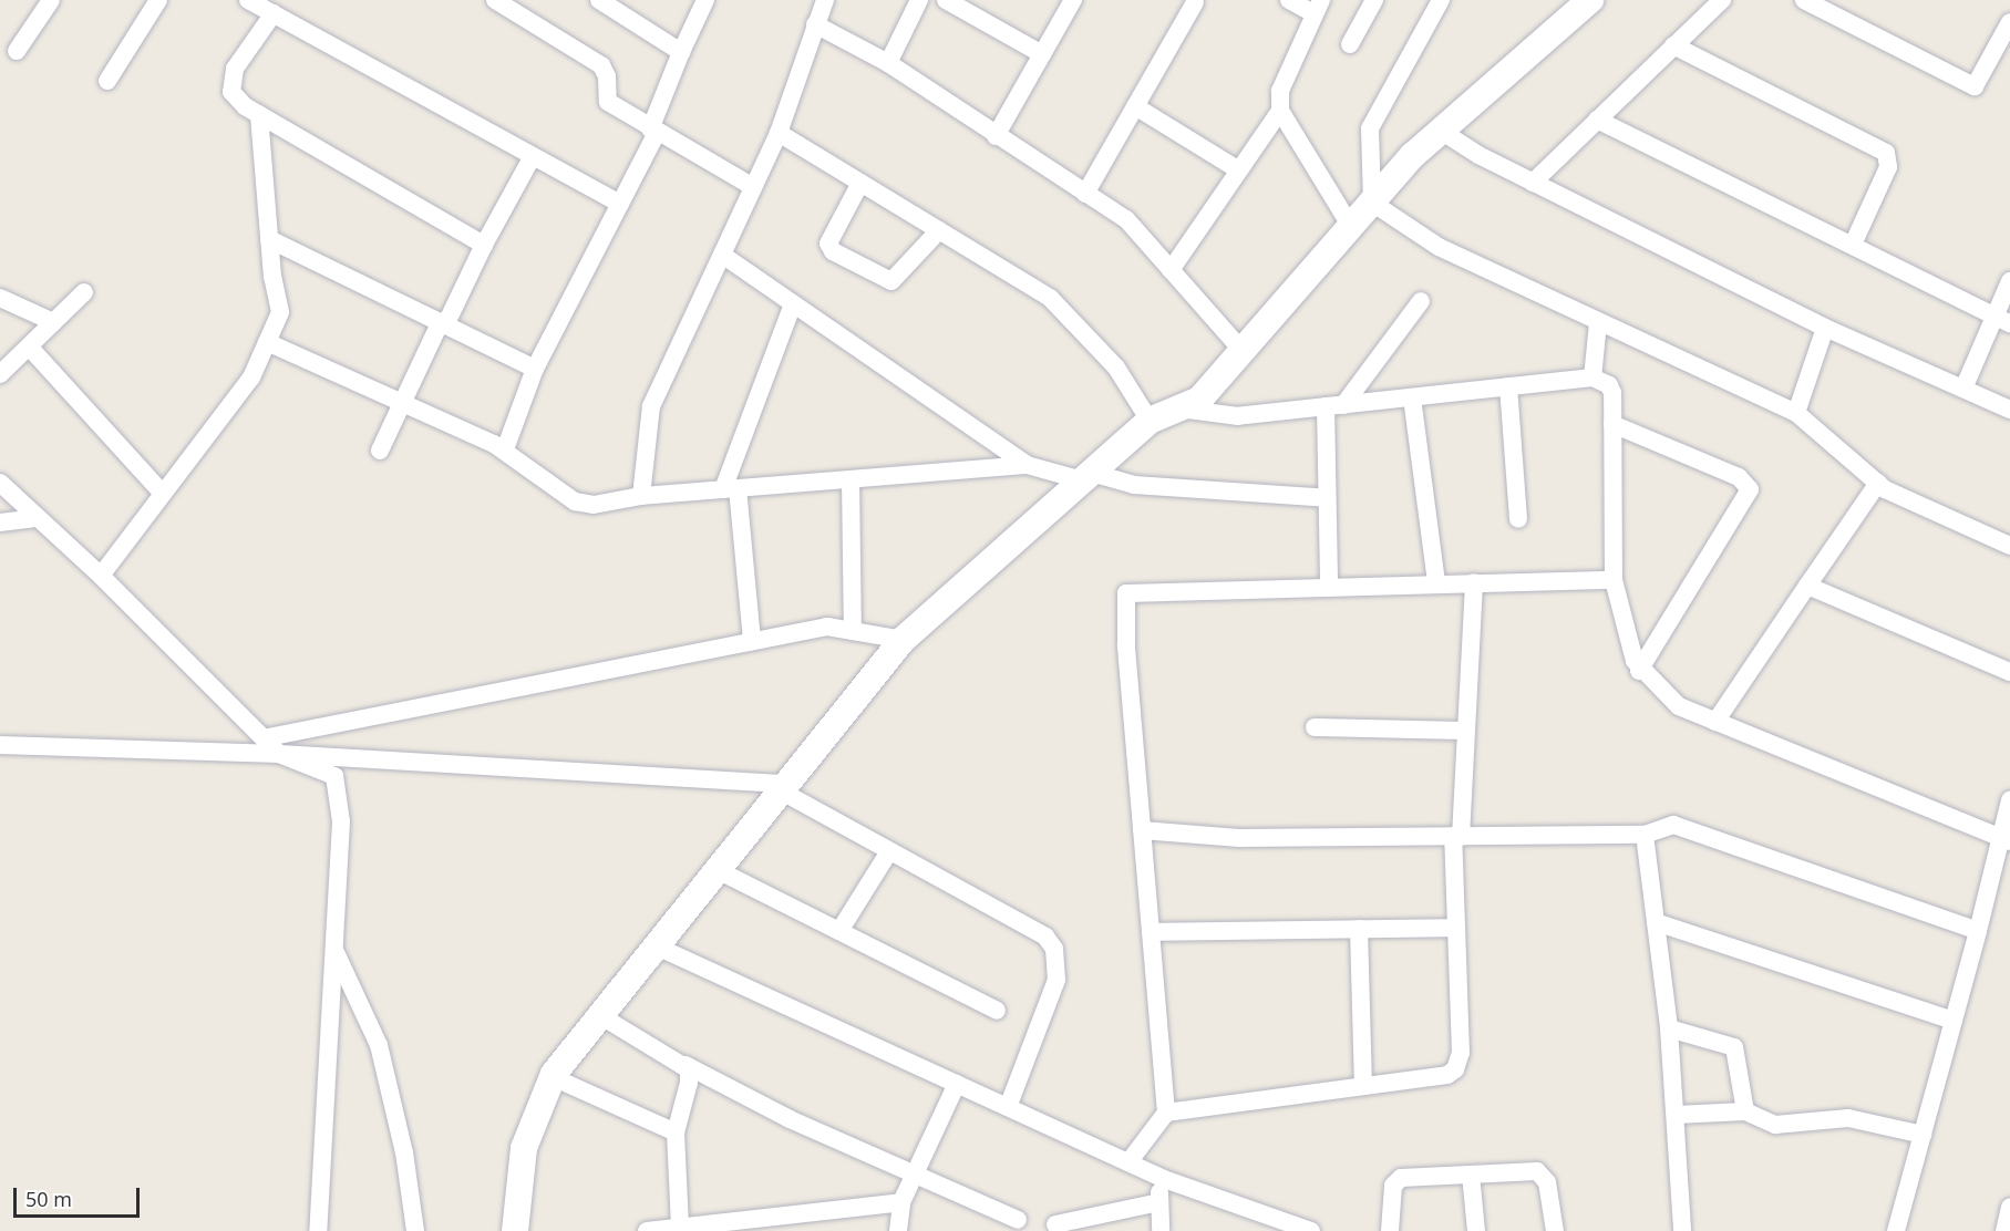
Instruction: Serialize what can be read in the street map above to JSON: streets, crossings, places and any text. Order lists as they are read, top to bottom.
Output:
{
  "scale_bar": "50 m"
}
